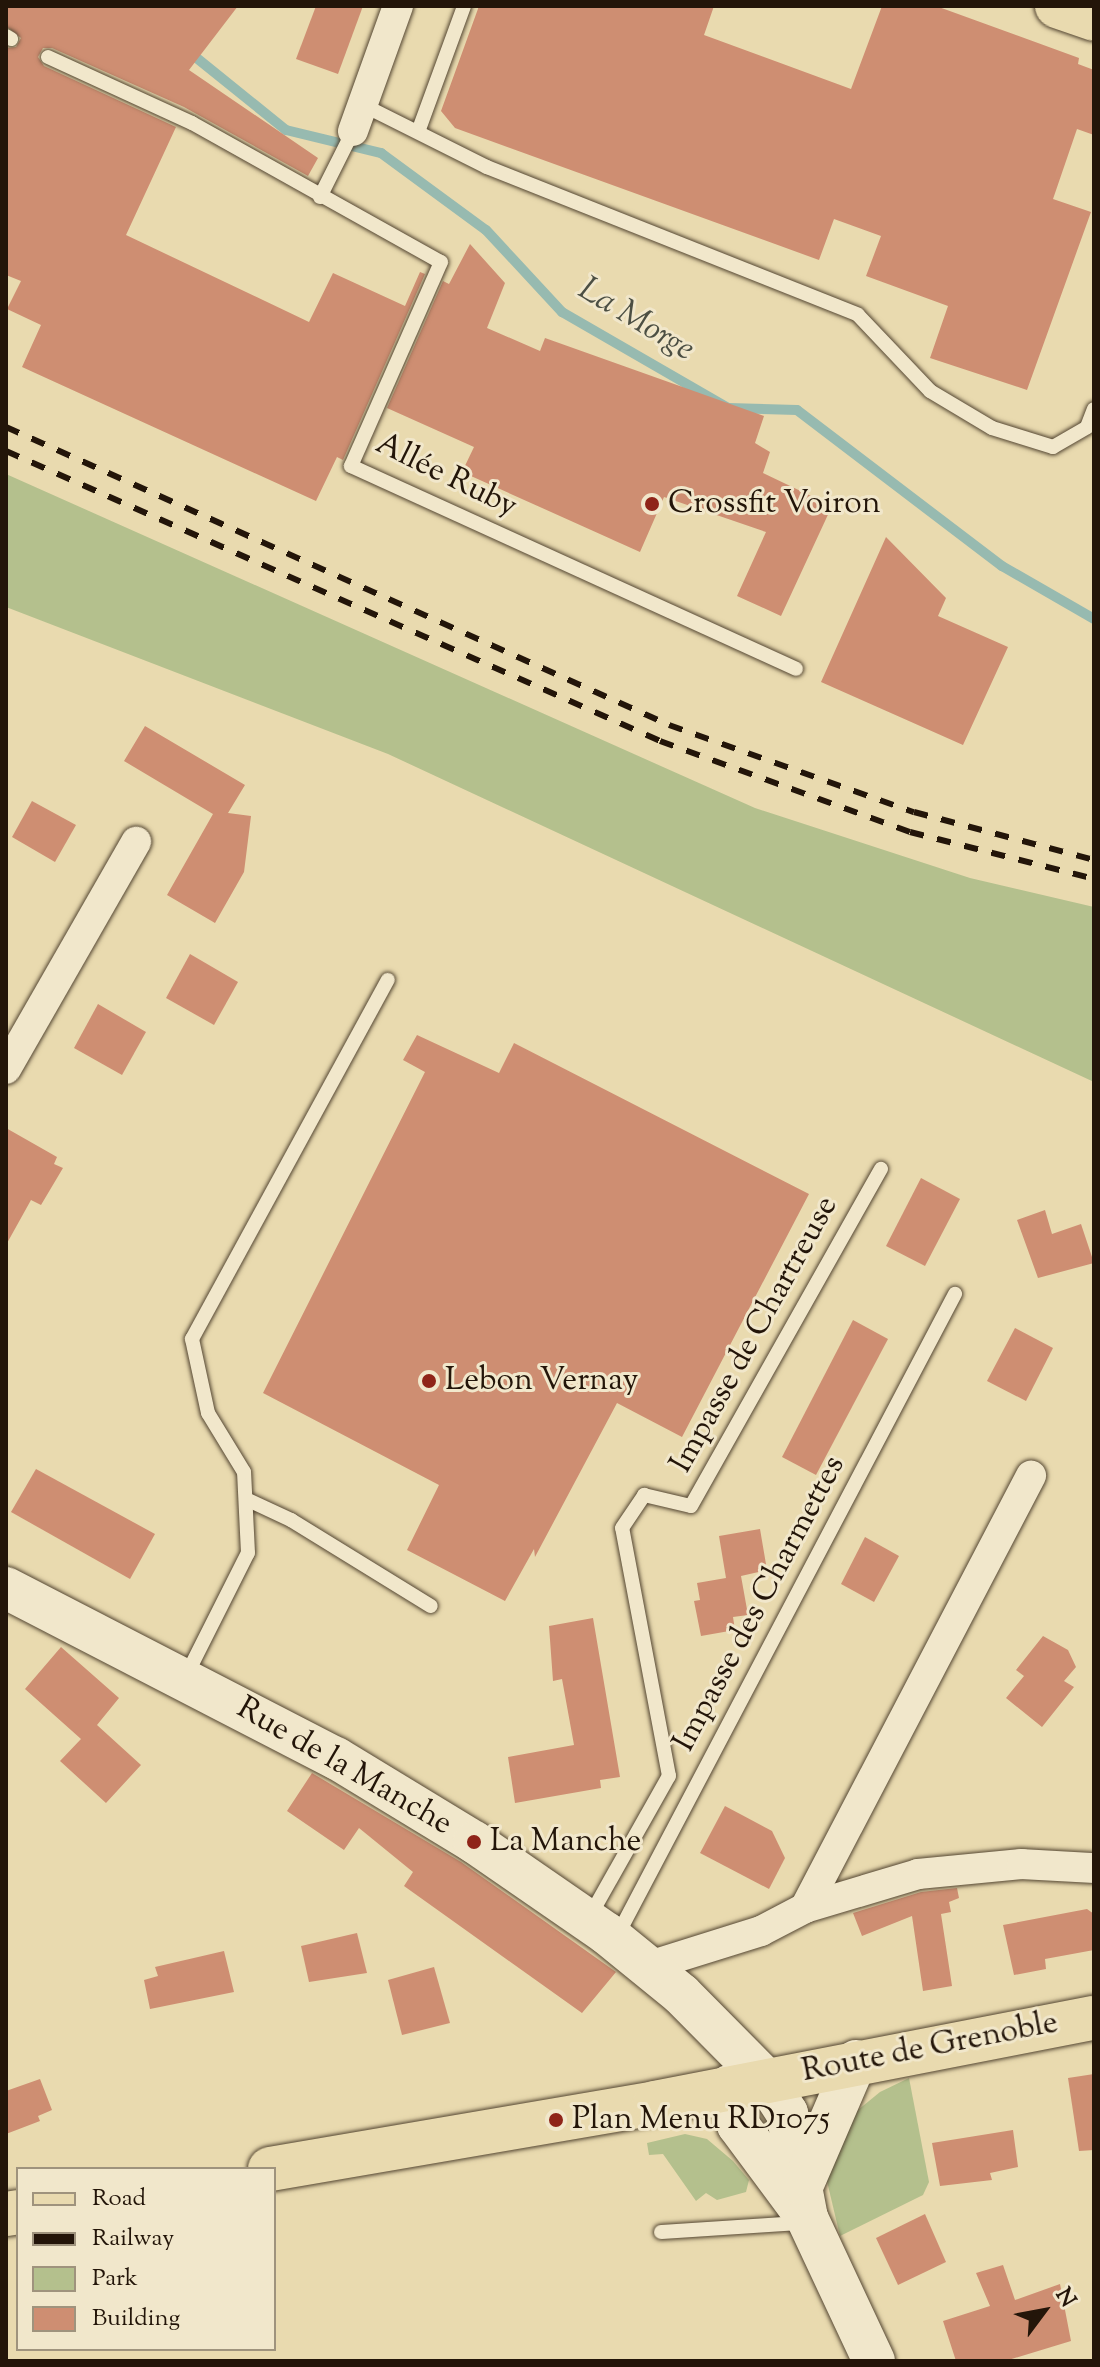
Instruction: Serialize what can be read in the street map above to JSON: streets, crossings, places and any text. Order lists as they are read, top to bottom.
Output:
{
  "streets": {
    "main road": ["Route de Grenoble"],
    "street": ["Rue de la Manche"],
    "lane": ["Allée Ruby", "Impasse de Chartreuse", "Impasse des Charmettes"]
  },
  "crossings": [
    ["Impasse de Chartreuse", "Impasse des Charmettes"],
    ["Impasse de Chartreuse", "Rue de la Manche"],
    ["Impasse des Charmettes", "Rue de la Manche"],
    ["Rue de la Manche", "Route de Grenoble"]
  ],
  "water": ["La Morge"],
  "places": [
    "Crossfit Voiron",
    "Lebon Vernay",
    "La Manche",
    "Plan Menu RD1075"
  ],
  "legend": [
    "Road",
    "Railway",
    "Park",
    "Building"
  ],
  "north": "top right"
}
